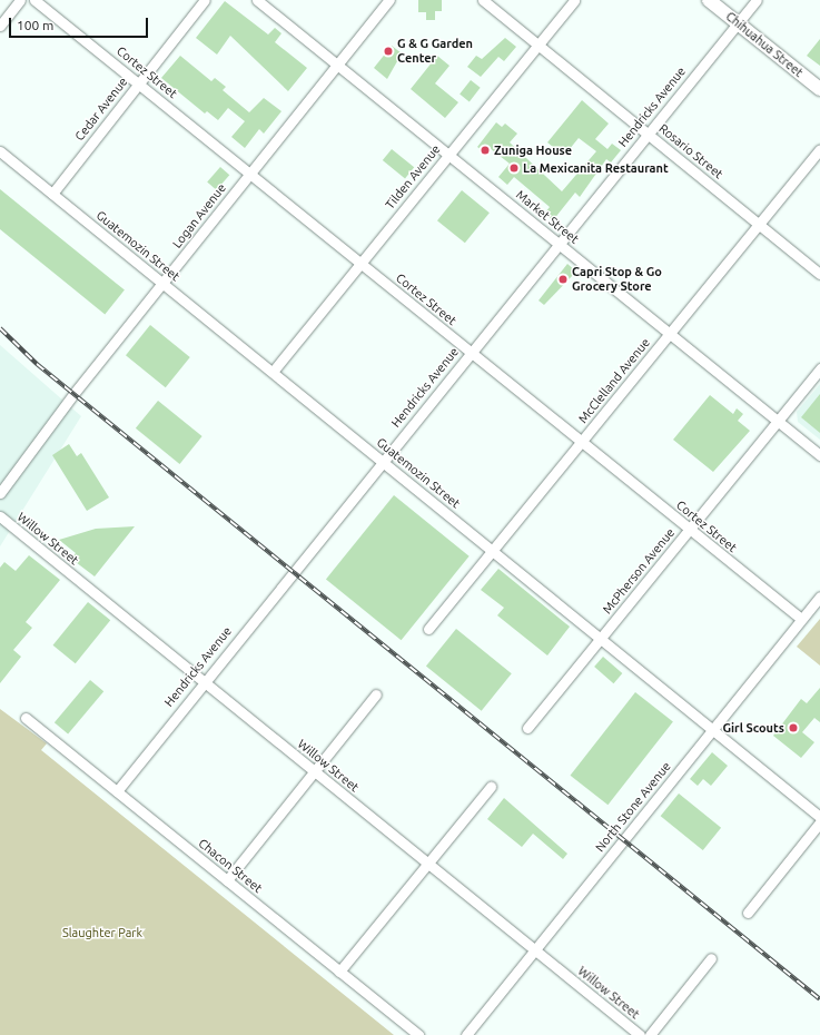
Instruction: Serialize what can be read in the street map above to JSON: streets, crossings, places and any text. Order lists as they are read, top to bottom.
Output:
{
  "streets": {
    "main road": ["Chihuahua Street"],
    "street": [
      "Cortez Street",
      "Hendricks Avenue",
      "Cedar Avenue",
      "Rosario Street",
      "Tilden Avenue",
      "Logan Avenue",
      "Market Street",
      "Guatemozin Street",
      "McClelland Avenue",
      "Willow Street",
      "McPherson Avenue",
      "North Stone Avenue",
      "Chacon Street"
    ]
  },
  "crossings": [
    ["Chihuahua Street", "Hendricks Avenue"],
    ["Cortez Street", "Hendricks Avenue"],
    ["Cortez Street", "Cedar Avenue"],
    ["Cortez Street", "Tilden Avenue"],
    ["Cortez Street", "Logan Avenue"],
    ["Cortez Street", "McClelland Avenue"],
    ["Cortez Street", "McPherson Avenue"],
    ["Cortez Street", "North Stone Avenue"],
    ["Hendricks Avenue", "Rosario Street"],
    ["Hendricks Avenue", "Market Street"],
    ["Hendricks Avenue", "Guatemozin Street"],
    ["Hendricks Avenue", "Willow Street"],
    ["Hendricks Avenue", "Chacon Street"],
    ["Cedar Avenue", "Guatemozin Street"],
    ["Rosario Street", "Tilden Avenue"],
    ["Rosario Street", "McClelland Avenue"],
    ["Tilden Avenue", "Market Street"],
    ["Tilden Avenue", "Guatemozin Street"],
    ["Logan Avenue", "Market Street"],
    ["Logan Avenue", "Guatemozin Street"],
    ["Market Street", "McClelland Avenue"],
    ["Market Street", "McPherson Avenue"],
    ["Guatemozin Street", "McClelland Avenue"],
    ["Guatemozin Street", "McPherson Avenue"],
    ["Guatemozin Street", "North Stone Avenue"],
    ["Willow Street", "North Stone Avenue"]
  ],
  "parks": ["Slaughter Park"],
  "places": [
    "G & G Garden Center",
    "Zuniga House",
    "La Mexicanita Restaurant",
    "Capri Stop & Go Grocery Store",
    "Girl Scouts"
  ],
  "scale_bar": "100 m"
}
